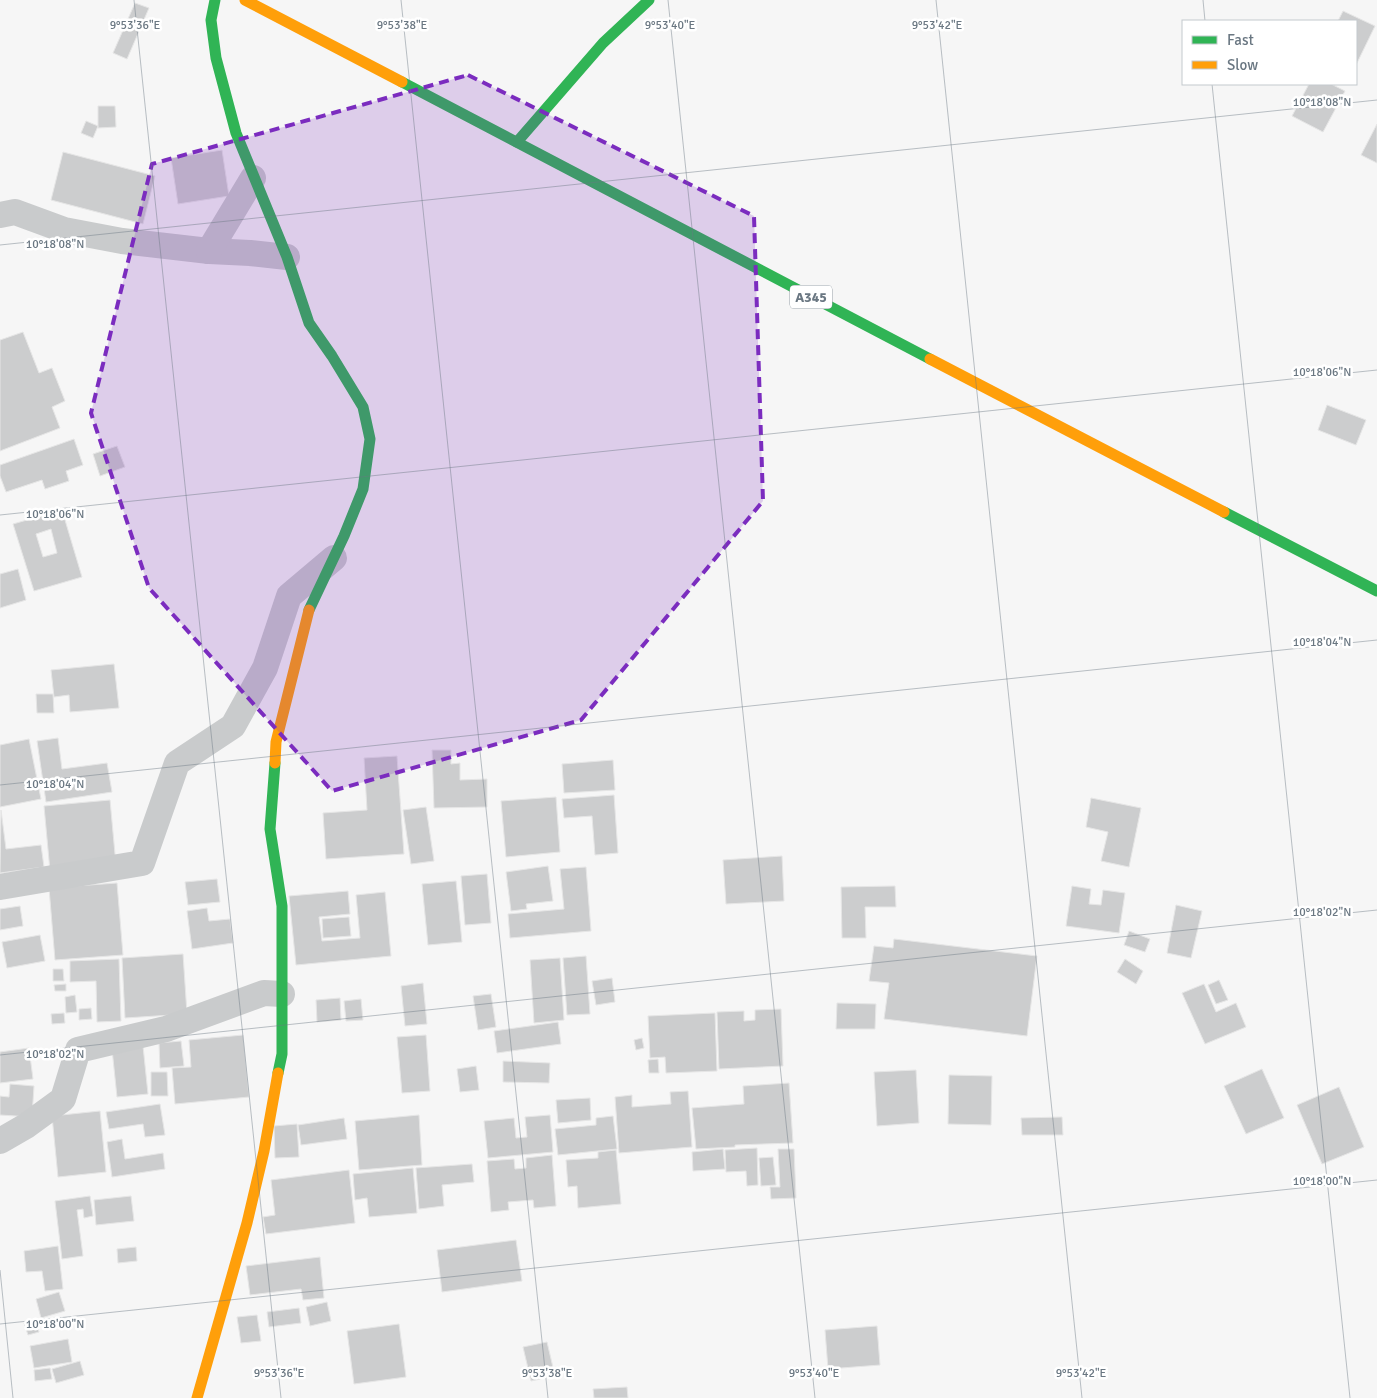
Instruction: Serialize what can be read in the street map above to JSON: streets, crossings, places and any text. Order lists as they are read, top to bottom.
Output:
{
  "streets": {
    "main road": ["A345"]
  },
  "legend": ["Fast", "Slow"],
  "coordinates": [
    "9°53'36\"E",
    "9°53'38\"E",
    "9°53'40\"E",
    "9°53'42\"E",
    "10°18'08\"N",
    "10°18'06\"N",
    "10°18'04\"N",
    "10°18'02\"N",
    "10°18'00\"N"
  ]
}
